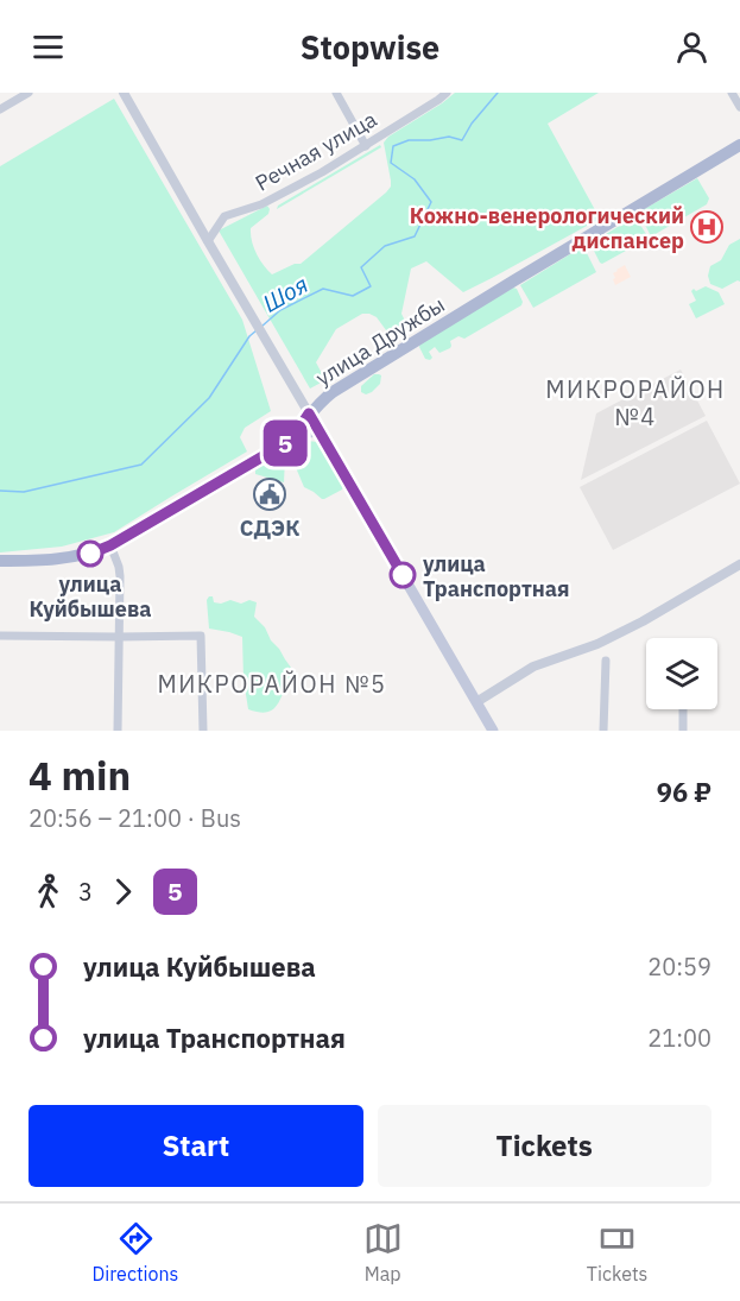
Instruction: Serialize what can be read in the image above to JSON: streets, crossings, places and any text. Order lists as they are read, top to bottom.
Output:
{
  "streets": {
    "main road": ["улица Дружбы"],
    "street": ["Речная улица"]
  },
  "districts": ["МИКРОРАЙОН №4", "МИКРОРАЙОН №5"],
  "water": ["Шоя"],
  "places": {
    "hospital": ["Кожно-венерологический диспансер"],
    "public building": ["СДЭК"],
    "other": ["улица Куйбышева", "улица Транспортная"]
  },
  "lines": ["bus line 5"],
  "page": {
    "header": "Stopwise",
    "on_map": "5",
    "heading": ["4 min", "20:56 – 21:00 · Bus", "96 ₽"],
    "legs": ["3", "5"],
    "list": [
      {
        "name": "улица Куйбышева",
        "value": "20:59"
      },
      {
        "name": "улица Транспортная",
        "value": "21:00"
      }
    ],
    "buttons": ["Start", "Tickets"],
    "tabs": ["Directions", "Map", "Tickets"]
  }
}
